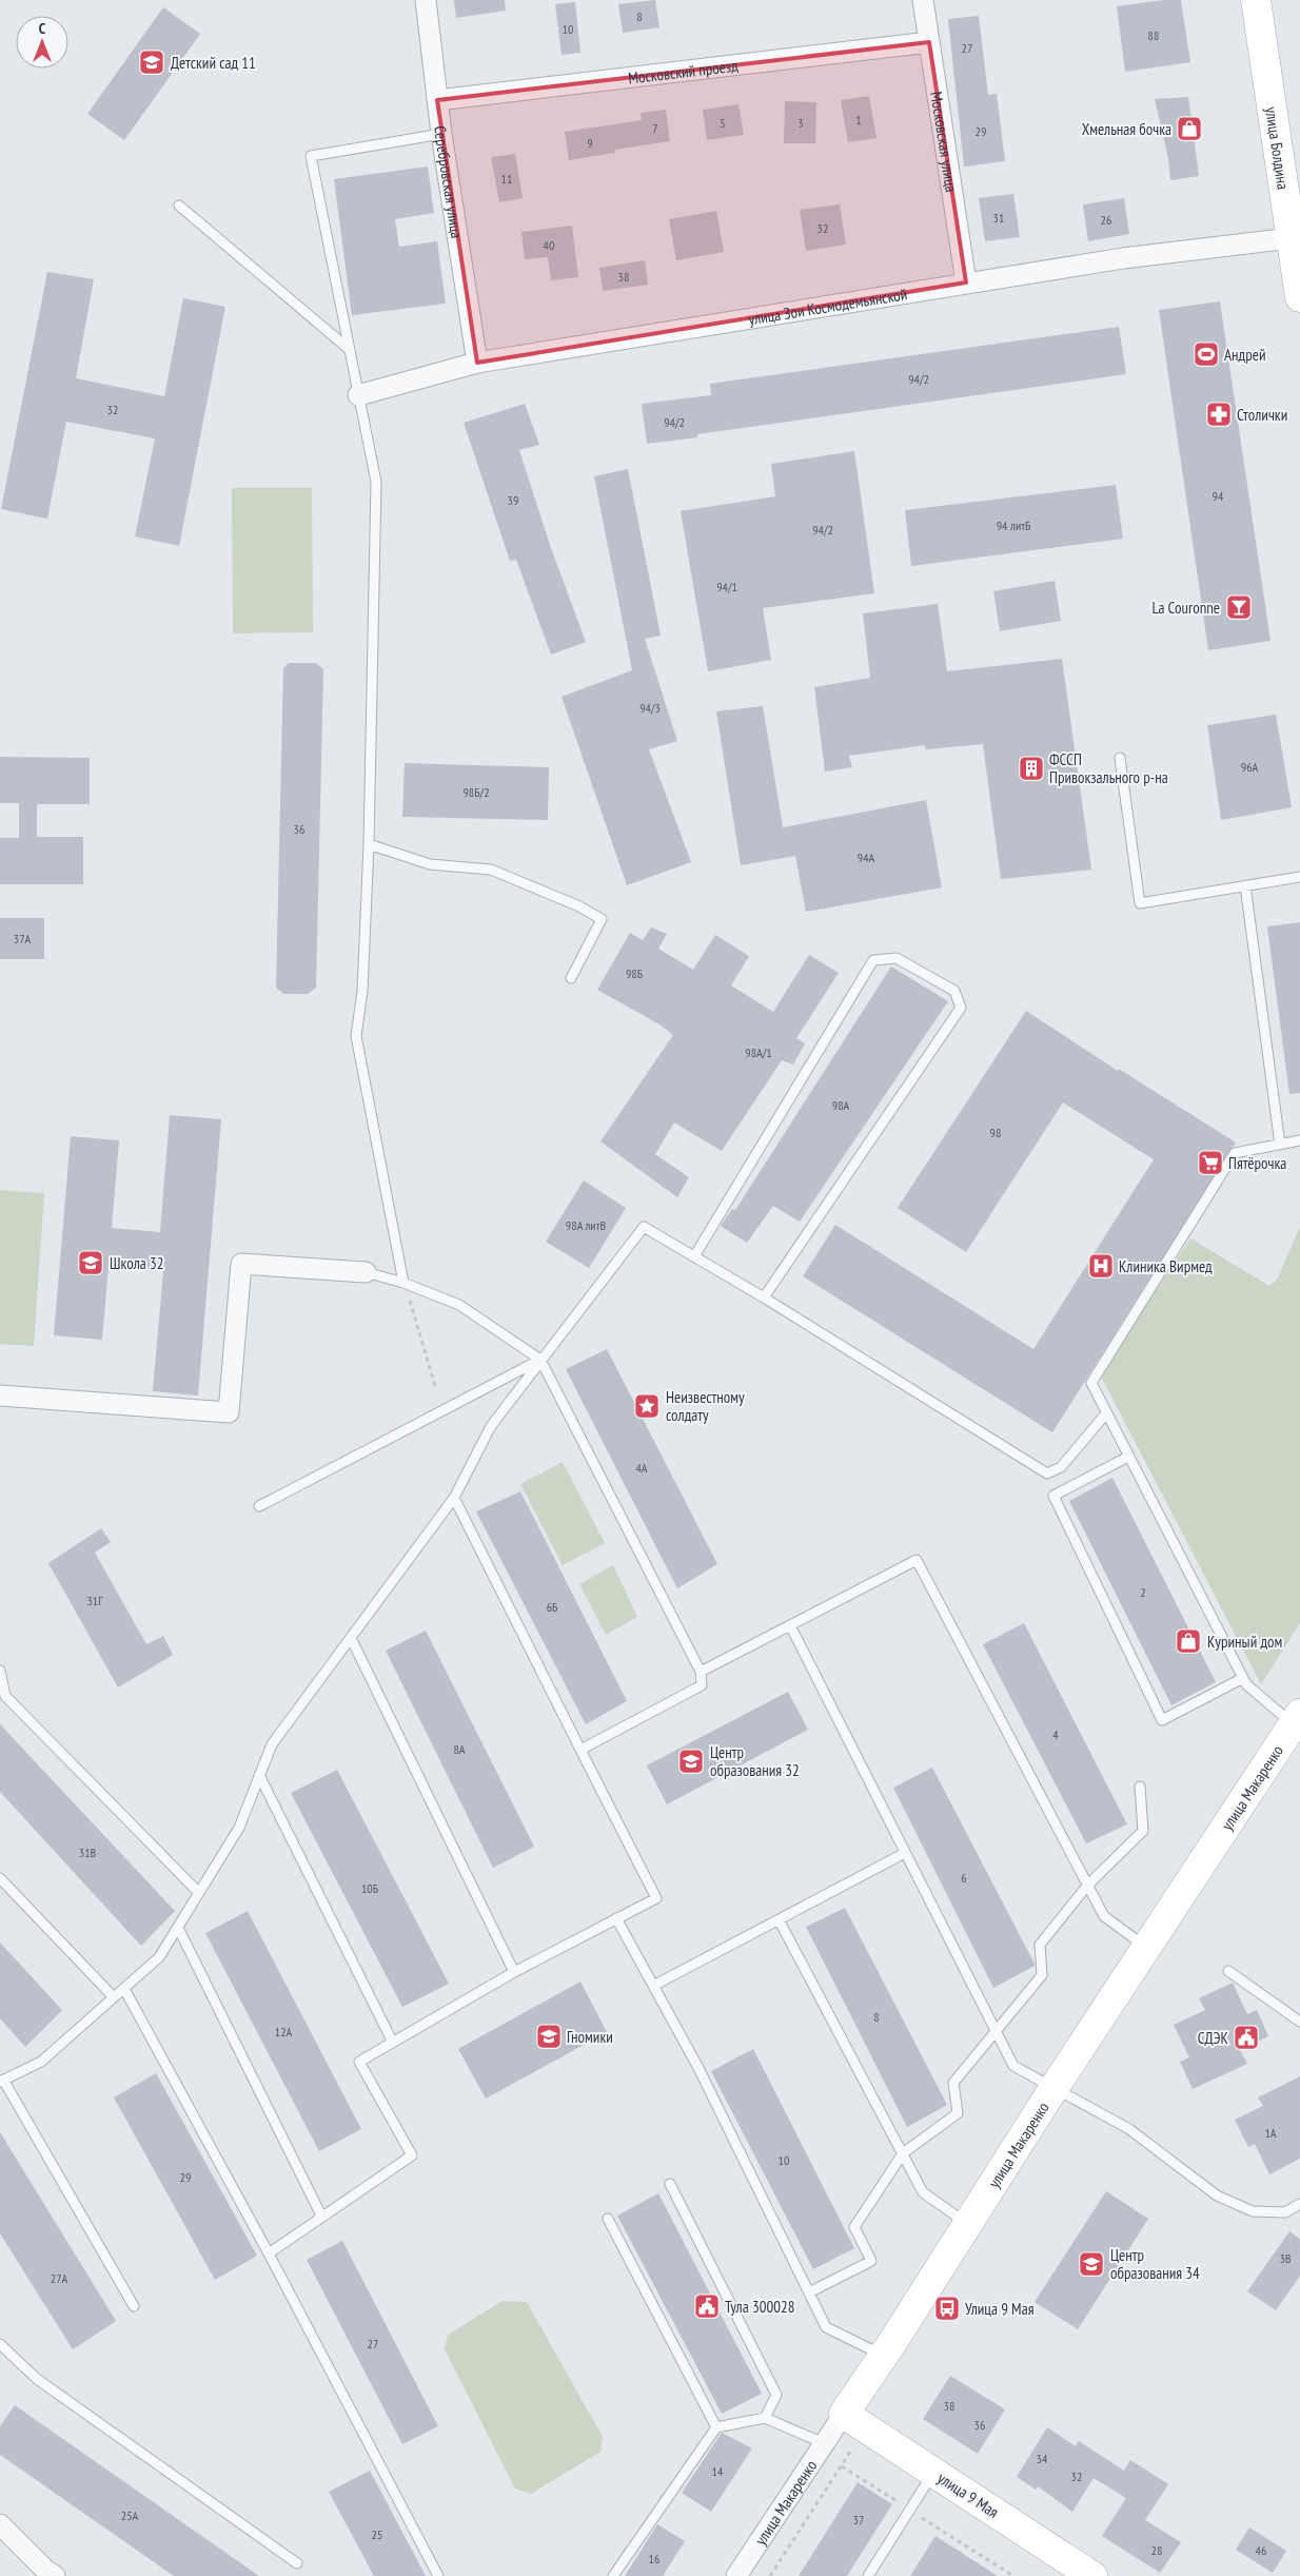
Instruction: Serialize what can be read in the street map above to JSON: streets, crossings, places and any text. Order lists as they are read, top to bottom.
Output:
{
  "streets": {
    "main road": ["улица Болдина", "улица Макаренко", "улица 9 Мая"],
    "street": [
      "Московский проезд",
      "Московская улица",
      "Серебровская улица",
      "улица Зои Космодемьянской"
    ]
  },
  "crossings": [
    ["Московский проезд", "Московская улица"],
    ["Московский проезд", "Серебровская улица"],
    ["Московская улица", "улица Зои Космодемьянской"],
    ["улица Болдина", "улица Зои Космодемьянской"],
    ["Серебровская улица", "улица Зои Космодемьянской"],
    ["улица Макаренко", "улица 9 Мая"]
  ],
  "places": {
    "school or university": [
      "Детский сад 11",
      "Школа 32",
      "Центр образования 32",
      "Гномики",
      "Центр образования 34"
    ],
    "shop": ["Хмельная бочка", "Куриный дом"],
    "sports": ["Андрей"],
    "pharmacy": ["Столички"],
    "bar": ["La Couronne"],
    "building": ["ФССП Привокзального р-на"],
    "supermarket": ["Пятёрочка"],
    "hospital": ["Клиника Вирмед"],
    "place": ["Неизвестному солдату"],
    "public building": ["СДЭК", "Тула 300028"],
    "bus stop": ["Улица 9 Мая"]
  },
  "house_numbers": [
    "8",
    "10",
    "88",
    "27",
    "1",
    "5",
    "3",
    "7",
    "29",
    "9",
    "11",
    "31",
    "26",
    "32",
    "40",
    "38",
    "94/2",
    "32",
    "94/2",
    "94",
    "39",
    "94 литБ",
    "94/2",
    "94/1",
    "94/3",
    "96А",
    "98Б/2",
    "36",
    "94А",
    "37А",
    "98Б",
    "98А/1",
    "98А",
    "98",
    "98А литВ",
    "4А",
    "2",
    "31Г",
    "6Б",
    "4",
    "8А",
    "31В",
    "6",
    "10Б",
    "8",
    "12А",
    "1А",
    "10",
    "29",
    "3В",
    "27А",
    "27",
    "38",
    "36",
    "34",
    "14",
    "32",
    "25А",
    "37",
    "25",
    "28",
    "46",
    "16"
  ],
  "north": "top"
}
